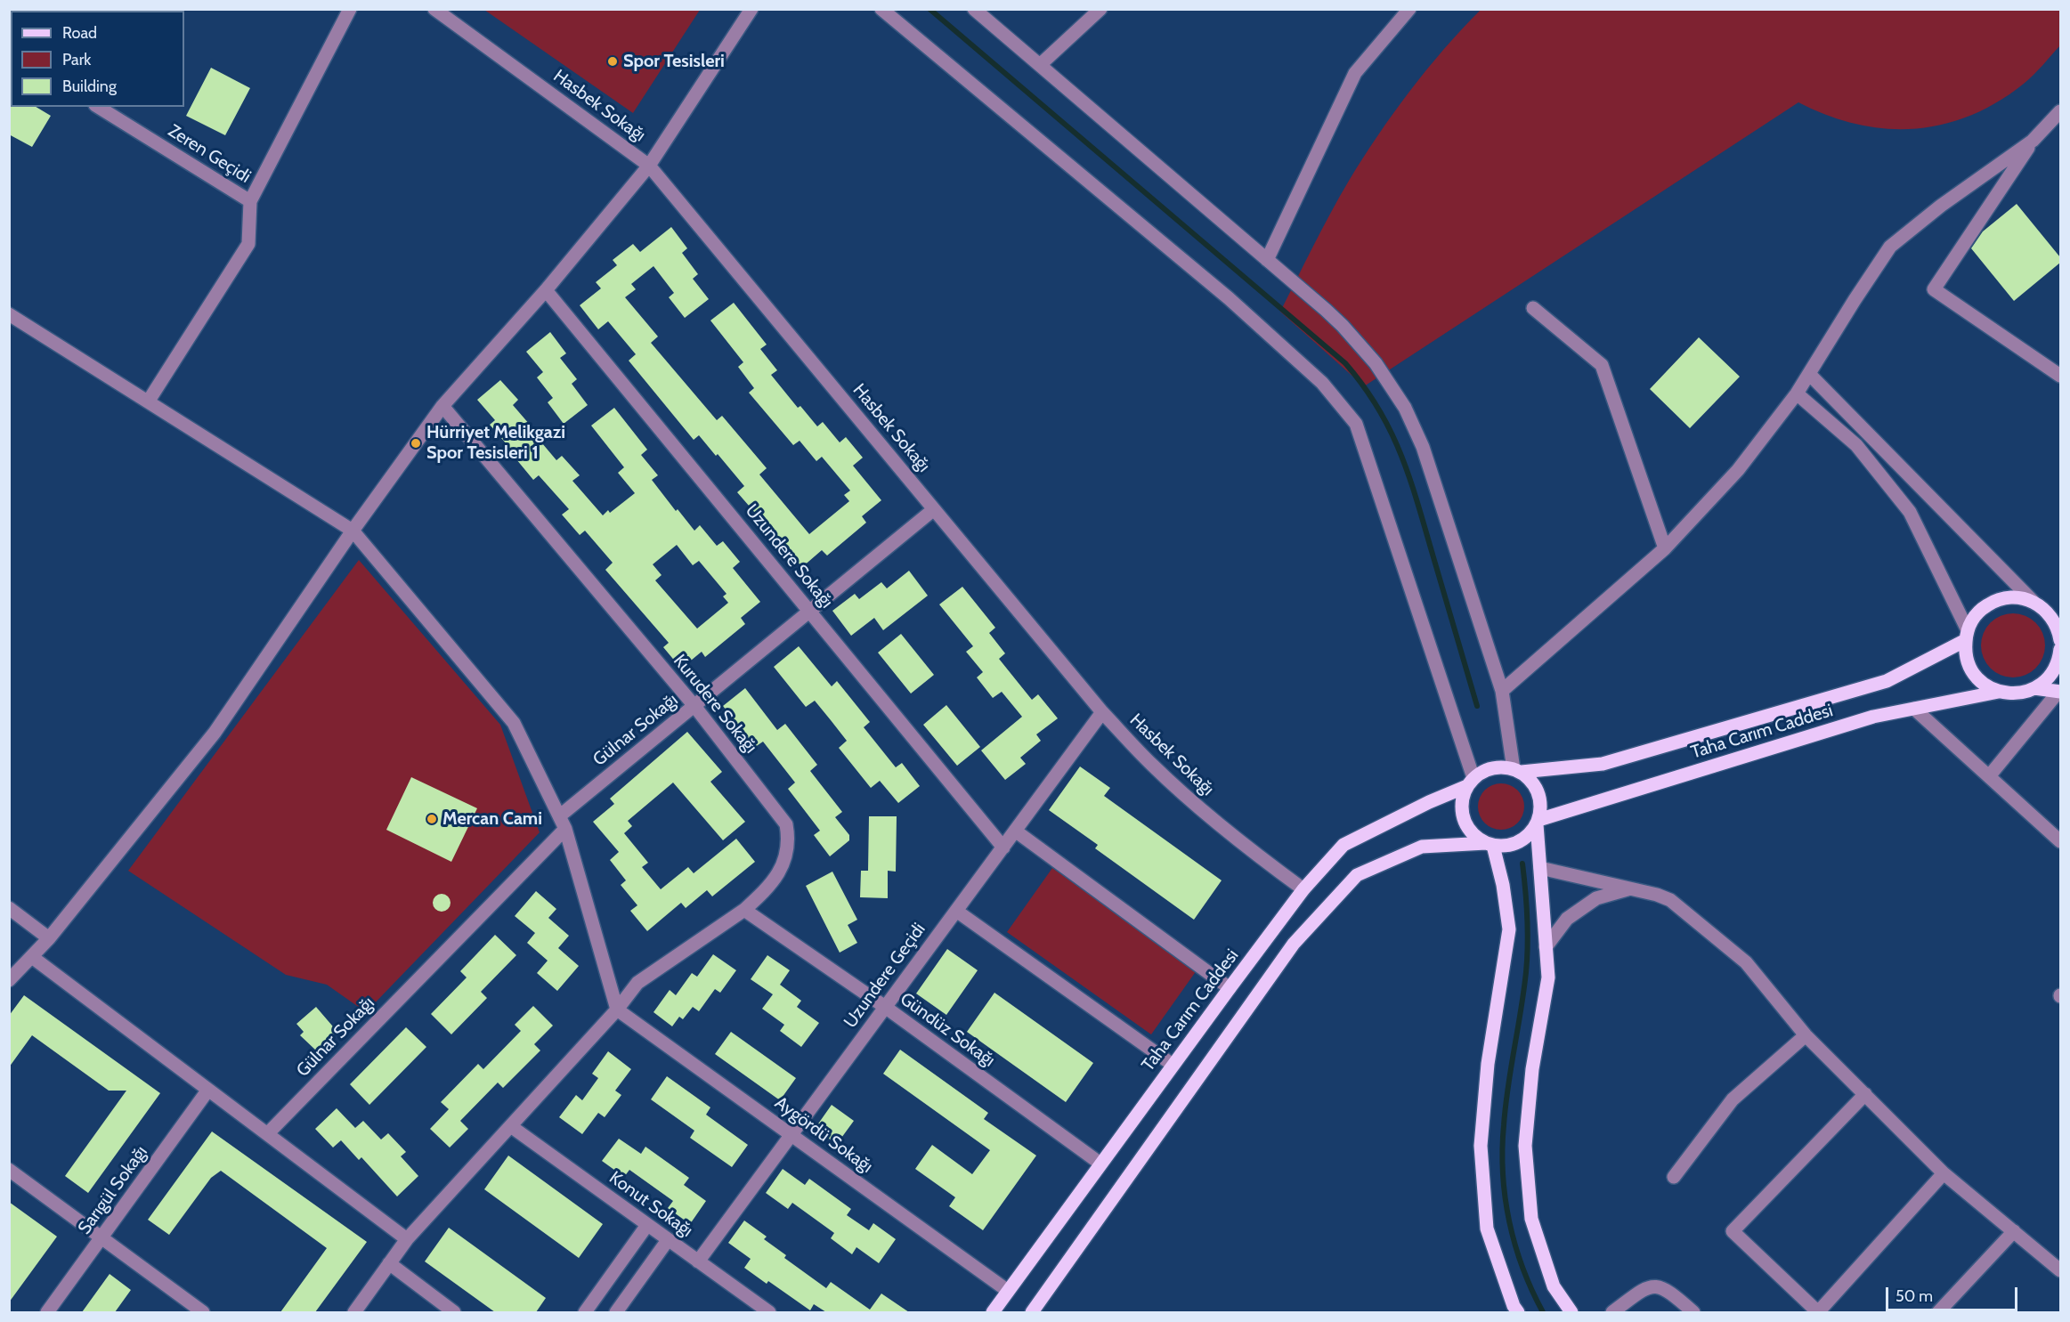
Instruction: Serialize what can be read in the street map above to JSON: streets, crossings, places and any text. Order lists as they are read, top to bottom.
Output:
{
  "streets": {
    "main road": ["Taha Carım Caddesi"],
    "street": [
      "Hasbek Sokağı",
      "Zeren Geçidi",
      "Uzundere Sokağı",
      "Kurudere Sokağı",
      "Gülnar Sokağı",
      "Uzundere Geçidi",
      "Gündüz Sokağı",
      "Aygördü Sokağı",
      "Sarıgül Sokağı",
      "Konut Sokağı"
    ]
  },
  "crossings": [
    ["Hasbek Sokağı", "Gülnar Sokağı"],
    ["Hasbek Sokağı", "Taha Carım Caddesi"],
    ["Hasbek Sokağı", "Uzundere Geçidi"],
    ["Uzundere Sokağı", "Gülnar Sokağı"],
    ["Uzundere Sokağı", "Uzundere Geçidi"],
    ["Kurudere Sokağı", "Gülnar Sokağı"],
    ["Kurudere Sokağı", "Gündüz Sokağı"],
    ["Kurudere Sokağı", "Aygördü Sokağı"],
    ["Kurudere Sokağı", "Konut Sokağı"],
    ["Taha Carım Caddesi", "Gündüz Sokağı"],
    ["Taha Carım Caddesi", "Aygördü Sokağı"],
    ["Uzundere Geçidi", "Gündüz Sokağı"],
    ["Uzundere Geçidi", "Aygördü Sokağı"],
    ["Uzundere Geçidi", "Konut Sokağı"]
  ],
  "places": ["Spor Tesisleri", "Hürriyet Melikgazi Spor Tesisleri 1", "Mercan Cami"],
  "legend": ["Road", "Park", "Building"],
  "scale_bar": "50 m"
}
